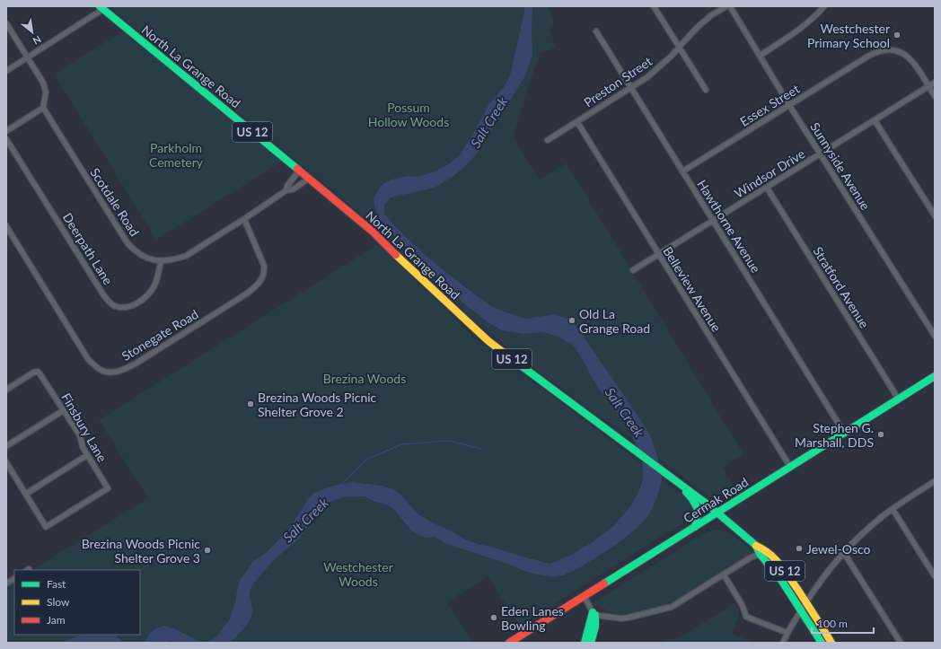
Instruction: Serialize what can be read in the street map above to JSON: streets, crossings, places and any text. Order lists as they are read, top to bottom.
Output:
{
  "streets": {
    "main road": ["North La Grange Road", "US 12", "Cermak Road"],
    "street": [
      "Preston Street",
      "Essex Street",
      "Sunnyside Avenue",
      "Windsor Drive",
      "Scotdale Road",
      "Hawthorne Avenue",
      "Deerpath Lane",
      "Stratford Avenue",
      "Belleview Avenue",
      "Stonegate Road",
      "Finsbury Lane"
    ]
  },
  "crossings": [
    ["North La Grange Road", "US 12"],
    ["North La Grange Road", "Scotdale Road"],
    ["North La Grange Road", "Cermak Road"],
    ["Preston Street", "Hawthorne Avenue"],
    ["Preston Street", "Belleview Avenue"],
    ["Essex Street", "Sunnyside Avenue"],
    ["Essex Street", "Windsor Drive"],
    ["Essex Street", "Hawthorne Avenue"],
    ["US 12", "Cermak Road"],
    ["Sunnyside Avenue", "Windsor Drive"],
    ["Windsor Drive", "Hawthorne Avenue"],
    ["Windsor Drive", "Stratford Avenue"],
    ["Windsor Drive", "Belleview Avenue"],
    ["Scotdale Road", "Deerpath Lane"],
    ["Scotdale Road", "Stonegate Road"],
    ["Hawthorne Avenue", "Cermak Road"],
    ["Stratford Avenue", "Cermak Road"],
    ["Belleview Avenue", "Cermak Road"]
  ],
  "water": ["Salt Creek"],
  "parks": [
    "Possum Hollow Woods",
    "Parkholm Cemetery",
    "Brezina Woods",
    "Westchester Woods"
  ],
  "places": [
    "Westchester Primary School",
    "Old La Grange Road",
    "Brezina Woods Picnic Shelter Grove 2",
    "Stephen G. Marshall, DDS",
    "Jewel-Osco",
    "Brezina Woods Picnic Shelter Grove 3",
    "Eden Lanes Bowling"
  ],
  "legend": ["Fast", "Slow", "Jam"],
  "scale_bar": "100 m",
  "north": "bottom right"
}
